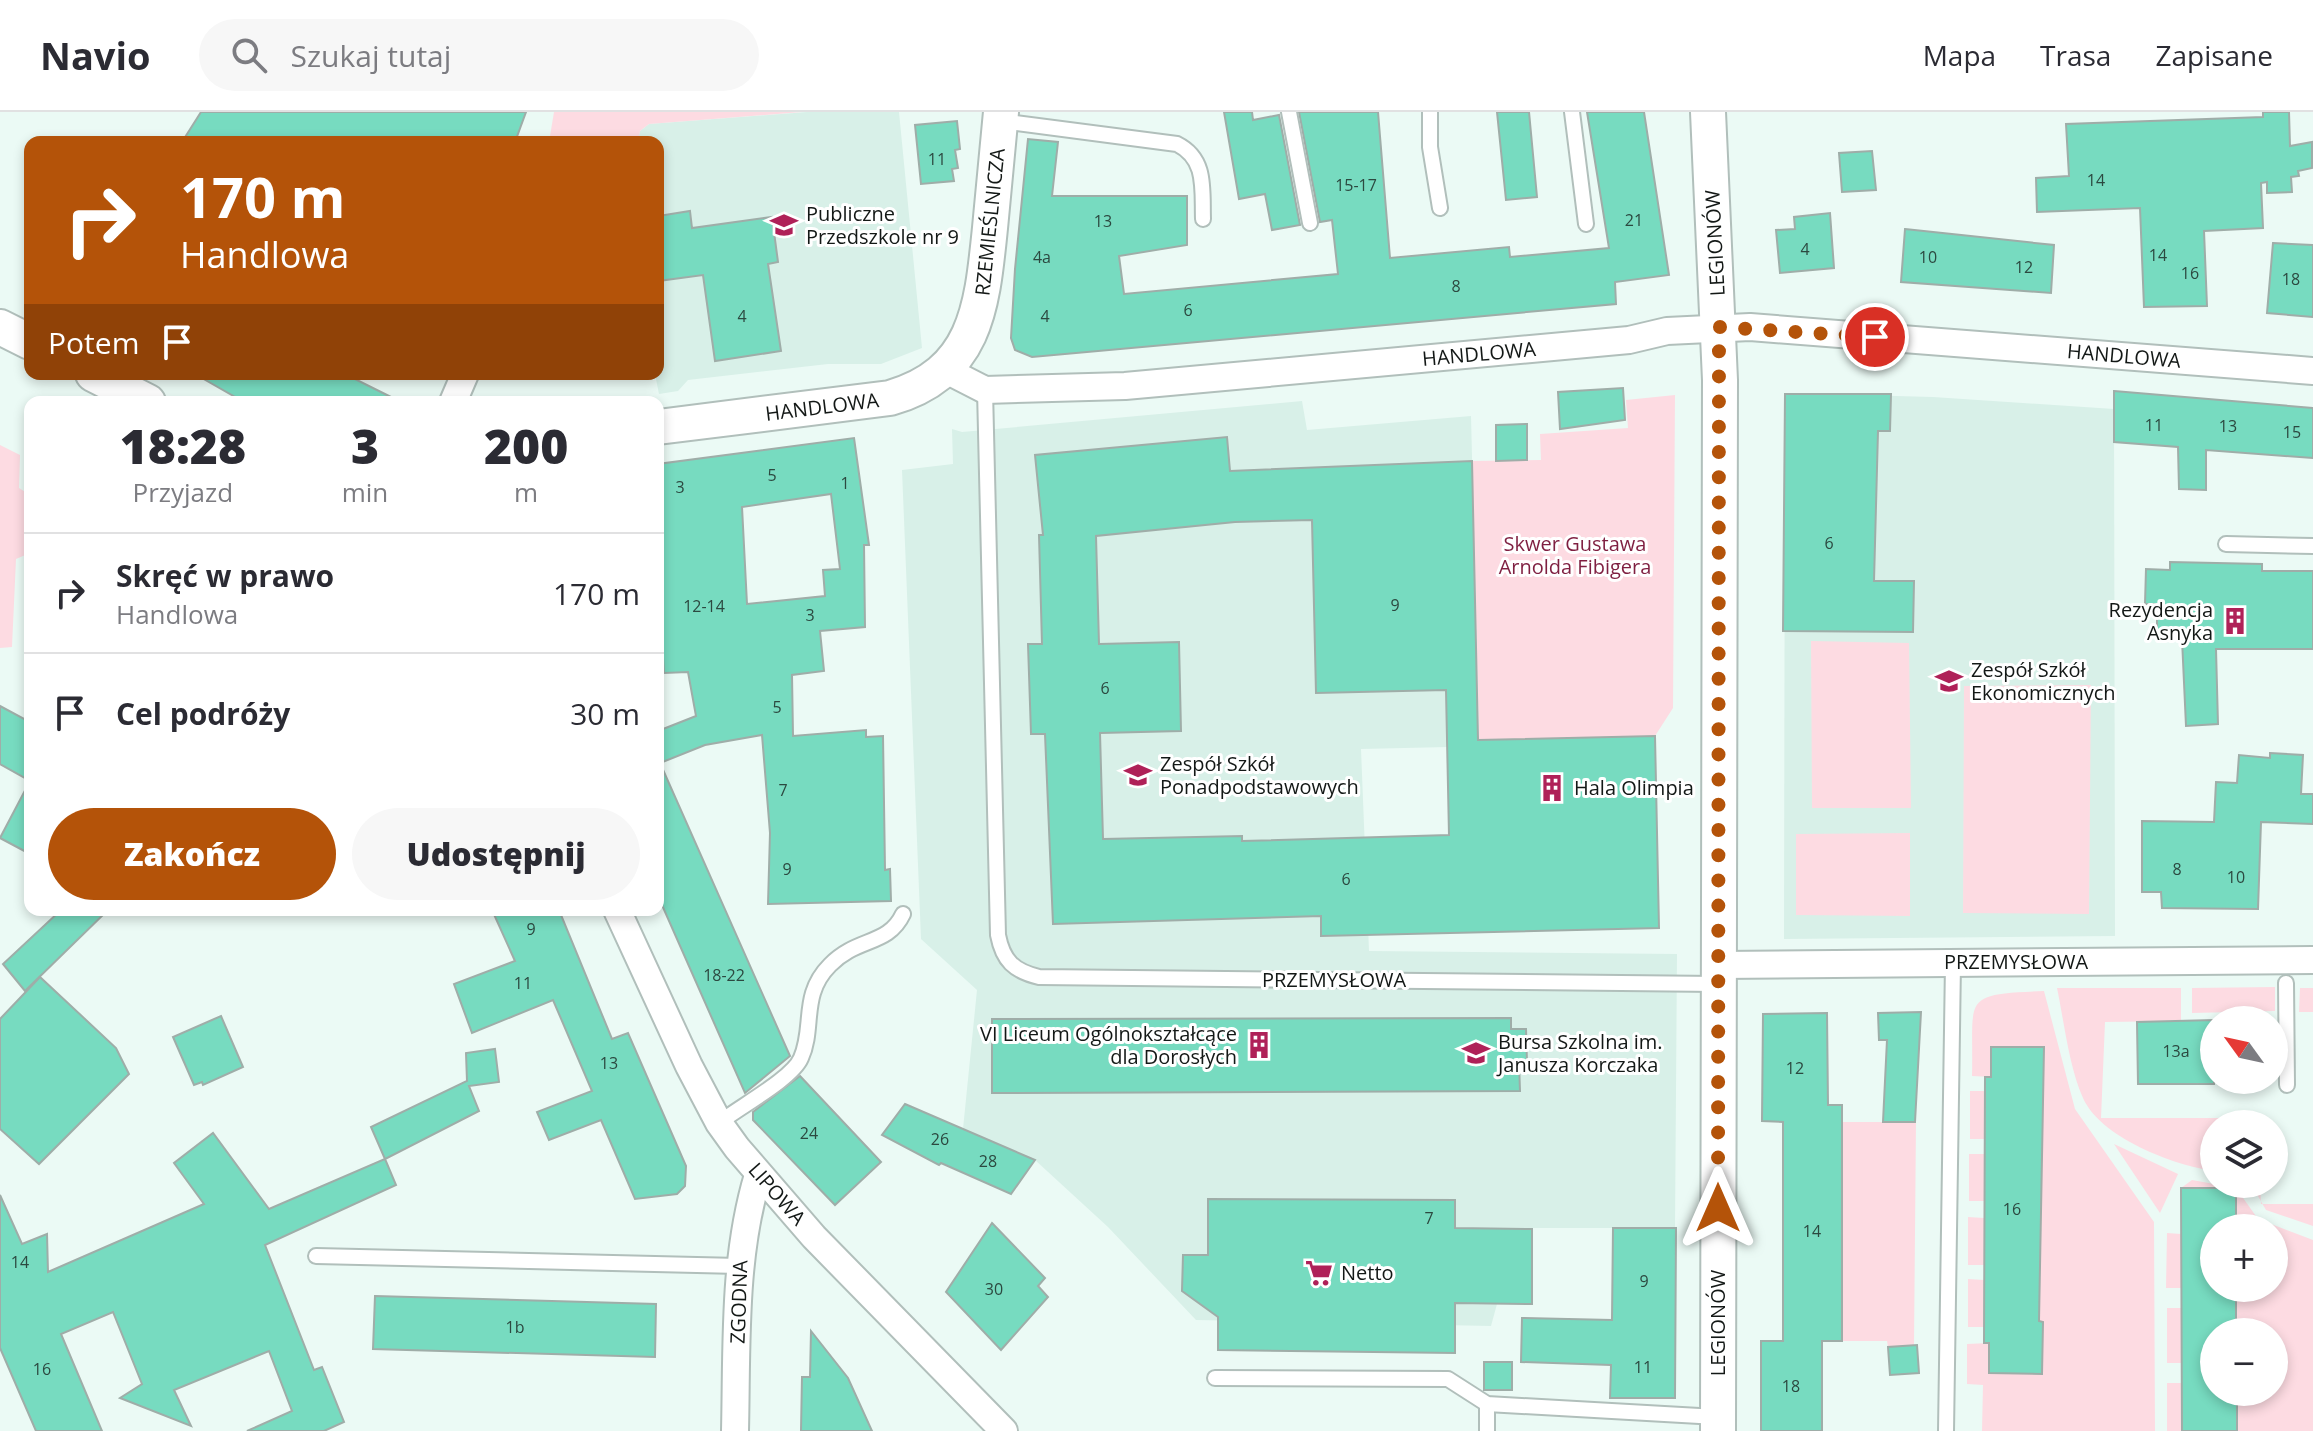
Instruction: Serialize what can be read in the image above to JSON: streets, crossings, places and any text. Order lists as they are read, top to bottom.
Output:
{
  "streets": {
    "street": [
      "RZEMIEŚLNICZA",
      "LEGIONÓW",
      "HANDLOWA",
      "PRZEMYSŁOWA",
      "LIPOWA",
      "ZGODNA"
    ]
  },
  "crossings": [
    ["RZEMIEŚLNICZA", "HANDLOWA"],
    ["LEGIONÓW", "HANDLOWA"],
    ["LEGIONÓW", "PRZEMYSŁOWA"],
    ["HANDLOWA", "PRZEMYSŁOWA"],
    ["LIPOWA", "ZGODNA"]
  ],
  "parks": ["Skwer Gustawa Arnolda Fibigera"],
  "places": {
    "school or university": [
      "Publiczne Przedszkole nr 9",
      "Zespół Szkół Ekonomicznych",
      "Zespół Szkół Ponadpodstawowych",
      "Bursa Szkolna im. Janusza Korczaka"
    ],
    "building": ["Rezydencja Asnyka", "Hala Olimpia", "VI Liceum Ogólnokształcące dla Dorosłych"],
    "supermarket": ["Netto"]
  },
  "house_numbers": [
    "11",
    "14",
    "15-17",
    "21",
    "13",
    "4",
    "14",
    "4a",
    "10",
    "12",
    "16",
    "18",
    "8",
    "6",
    "4",
    "4",
    "11",
    "13",
    "15",
    "5",
    "1",
    "3",
    "6",
    "9",
    "12-14",
    "3",
    "6",
    "5",
    "7",
    "9",
    "8",
    "10",
    "6",
    "9",
    "18-22",
    "11",
    "13a",
    "13",
    "12",
    "24",
    "26",
    "28",
    "16",
    "7",
    "14",
    "14",
    "9",
    "30",
    "1b",
    "11",
    "16",
    "18"
  ],
  "north": "top left",
  "page": {
    "header": "Navio",
    "search": "Szukaj tutaj",
    "nav": ["Mapa", "Trasa", "Zapisane"],
    "turn": ["170 m", "Handlowa"],
    "then": "Potem",
    "eta": [
      "18:28",
      "Przyjazd",
      "3",
      "min",
      "200",
      "m"
    ],
    "list": [
      {
        "name": "Skręć w prawo",
        "note": "Handlowa",
        "value": "170 m"
      },
      {
        "name": "Cel podróży",
        "value": "30 m"
      }
    ],
    "buttons": ["Zakończ", "Udostępnij"],
    "map_buttons": ["+", "−"]
  }
}
